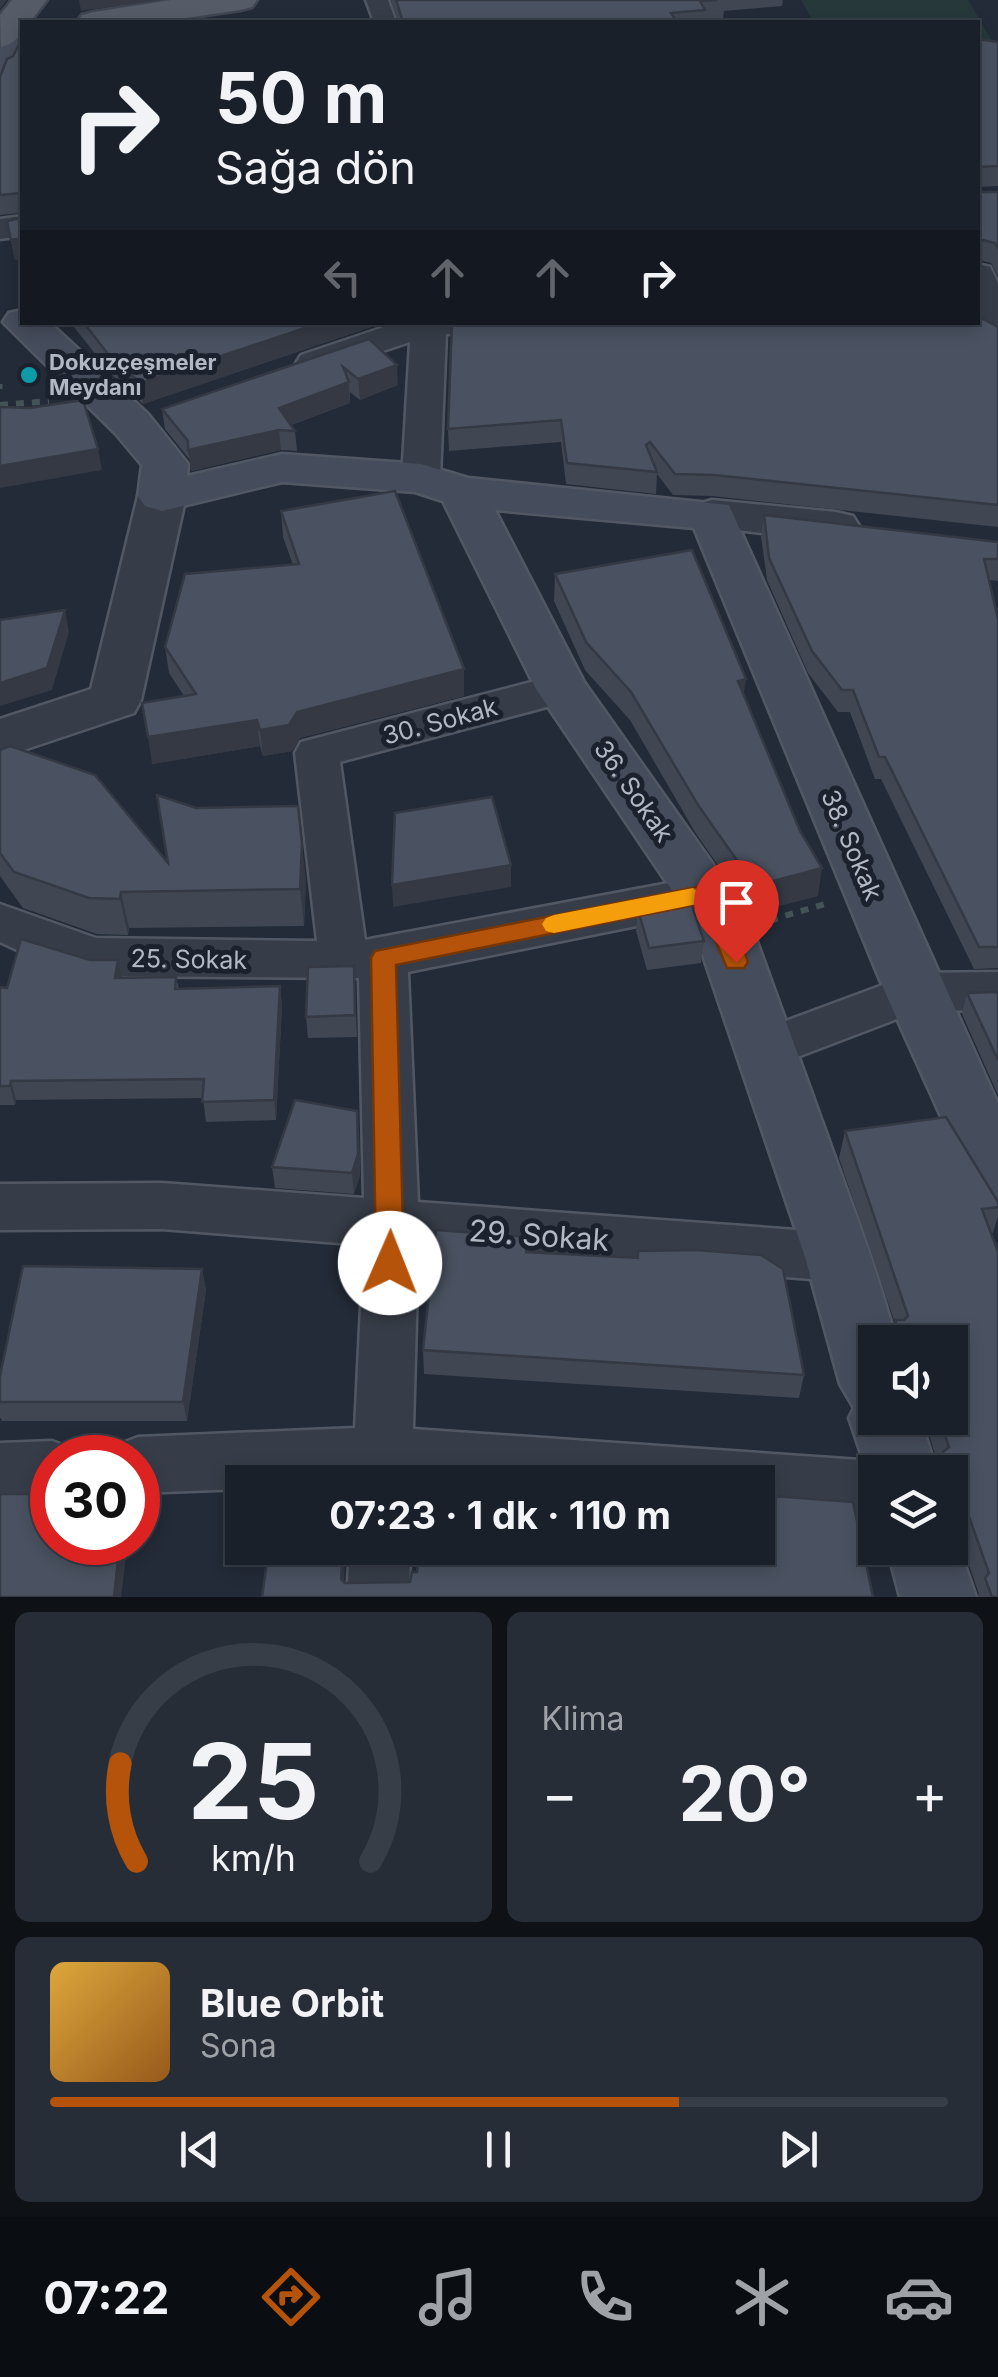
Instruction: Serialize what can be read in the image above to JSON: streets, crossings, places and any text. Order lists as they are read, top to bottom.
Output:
{
  "streets": {
    "main road": ["36. Sokak", "38. Sokak"],
    "street": ["30. Sokak", "25. Sokak", "29. Sokak"]
  },
  "crossings": [
    ["30. Sokak", "36. Sokak"],
    ["30. Sokak", "25. Sokak"],
    ["36. Sokak", "25. Sokak"],
    ["36. Sokak", "29. Sokak"]
  ],
  "places": ["Dokuzçeşmeler Meydanı"],
  "page": {
    "turn": ["50 m", "Sağa dön"],
    "limit": "30",
    "trip": "07:23 · 1 dk · 110 m",
    "tile": "Klima",
    "heat": ["−", "20°", "+"],
    "song": ["Blue Orbit", "Sona"],
    "tabs": "07:22",
    "gauge": ["25", "km/h"]
  }
}
